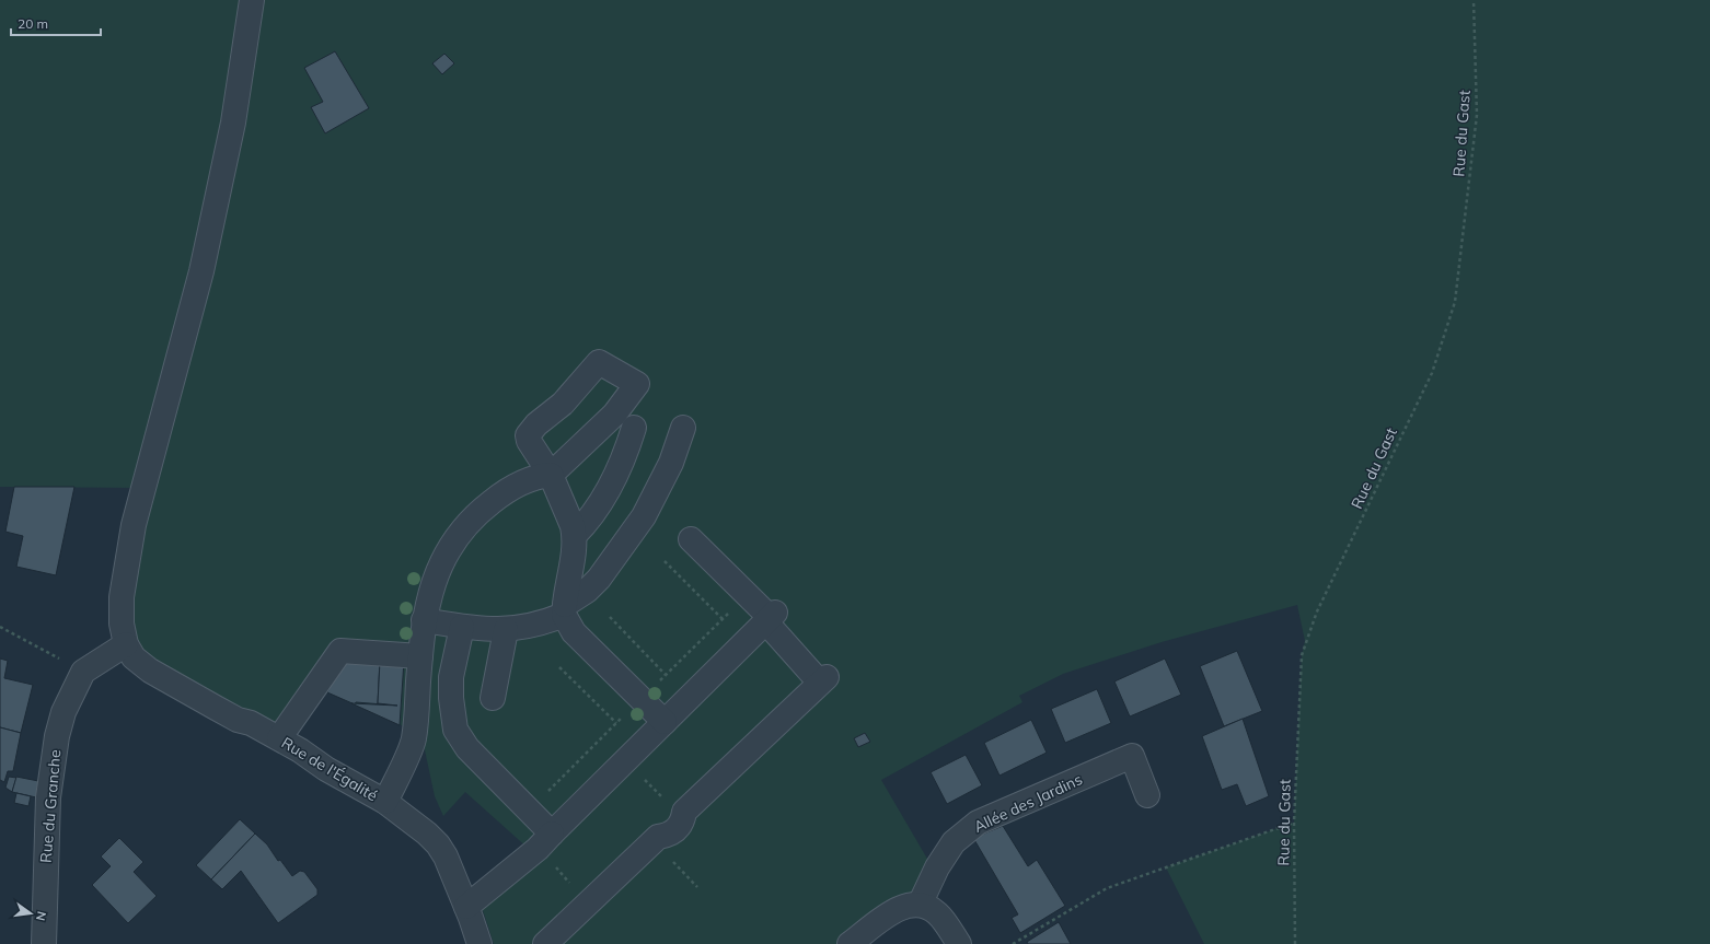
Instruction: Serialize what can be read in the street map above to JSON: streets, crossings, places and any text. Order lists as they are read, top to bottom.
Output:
{
  "streets": {
    "street": ["Rue de l'Égalité", "Allée des Jardins", "Rue du Granche"],
    "path": ["Rue du Gast"]
  },
  "crossings": [
    ["Rue de l'Égalité", "Rue du Granche"]
  ],
  "scale_bar": "20 m",
  "north": "right"
}
